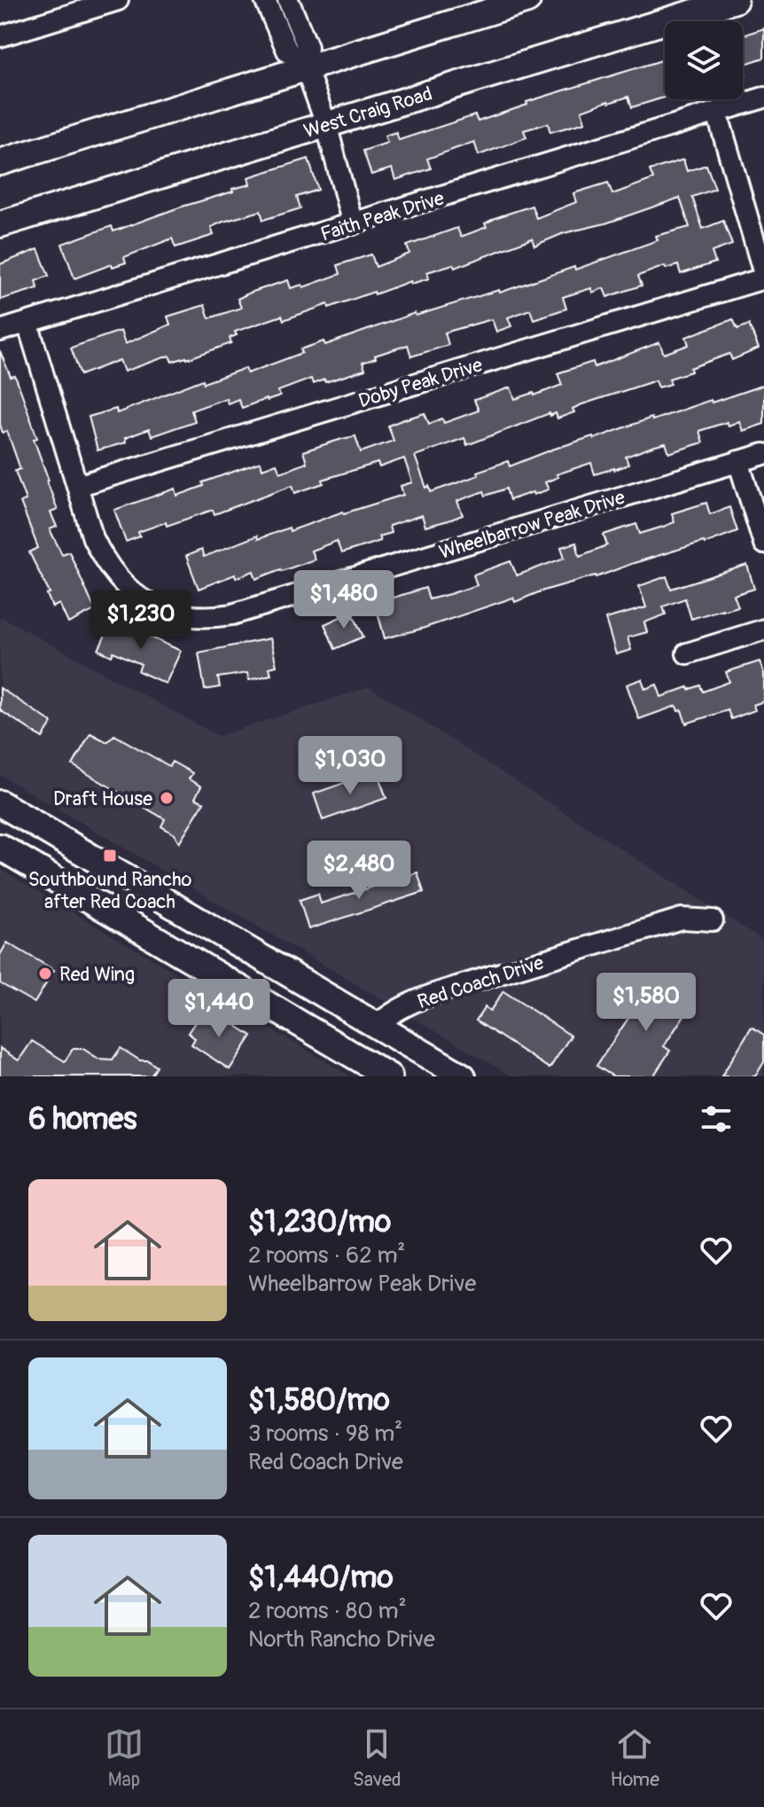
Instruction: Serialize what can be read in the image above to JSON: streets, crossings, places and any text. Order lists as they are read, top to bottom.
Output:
{
  "streets": {
    "main road": ["West Craig Road"],
    "street": [
      "Faith Peak Drive",
      "Doby Peak Drive",
      "Wheelbarrow Peak Drive",
      "Red Coach Drive"
    ]
  },
  "crossings": [
    ["Doby Peak Drive", "Wheelbarrow Peak Drive"]
  ],
  "places": {
    "other": ["Draft House", "Red Wing"],
    "transit": ["Southbound Rancho after Red Coach"]
  },
  "page": {
    "price": [
      "$1,480",
      "$1,230",
      "$1,030",
      "$2,480",
      "$1,580",
      "$1,440"
    ],
    "heading": "6 homes",
    "list": [
      {
        "name": "$1,230/mo",
        "note": "2 rooms · 62 m² · Wheelbarrow Peak Drive"
      },
      {
        "name": "$1,580/mo",
        "note": "3 rooms · 98 m² · Red Coach Drive"
      },
      {
        "name": "$1,440/mo",
        "note": "2 rooms · 80 m² · North Rancho Drive"
      }
    ],
    "tabs": ["Map", "Saved", "Home"]
  }
}
